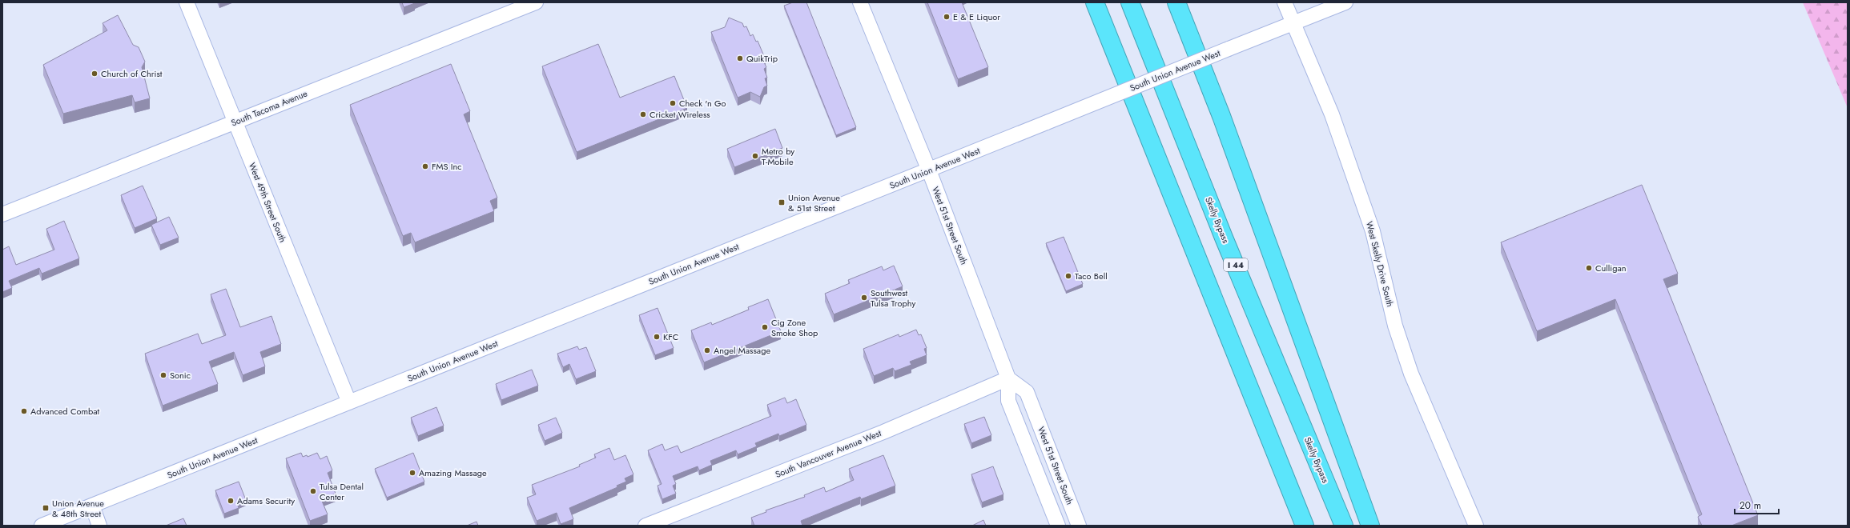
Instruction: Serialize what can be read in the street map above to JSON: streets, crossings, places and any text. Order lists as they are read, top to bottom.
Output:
{
  "streets": {
    "highway": ["Skelly Bypass", "I 44"],
    "street": [
      "South Union Avenue West",
      "South Tacoma Avenue",
      "West 49th Street South",
      "West 51st Street South",
      "West Skelly Drive South",
      "South Vancouver Avenue West"
    ]
  },
  "crossings": [
    ["South Union Avenue West", "West 49th Street South"],
    ["South Union Avenue West", "West 51st Street South"],
    ["South Union Avenue West", "West Skelly Drive South"],
    ["South Tacoma Avenue", "West 49th Street South"],
    ["West 51st Street South", "South Vancouver Avenue West"]
  ],
  "places": {
    "other": [
      "E & E Liquor",
      "QuikTrip",
      "Church of Christ",
      "Check 'n Go",
      "Cricket Wireless",
      "Metro by T-Mobile",
      "FMS Inc",
      "Culligan",
      "Taco Bell",
      "Southwest Tulsa Trophy",
      "Cig Zone Smoke Shop",
      "KFC",
      "Angel Massage",
      "Sonic",
      "Advanced Combat",
      "Amazing Massage",
      "Tulsa Dental Center",
      "Adams Security"
    ],
    "transit": ["Union Avenue & 51st Street", "Union Avenue & 48th Street"]
  },
  "scale_bar": "20 m"
}
